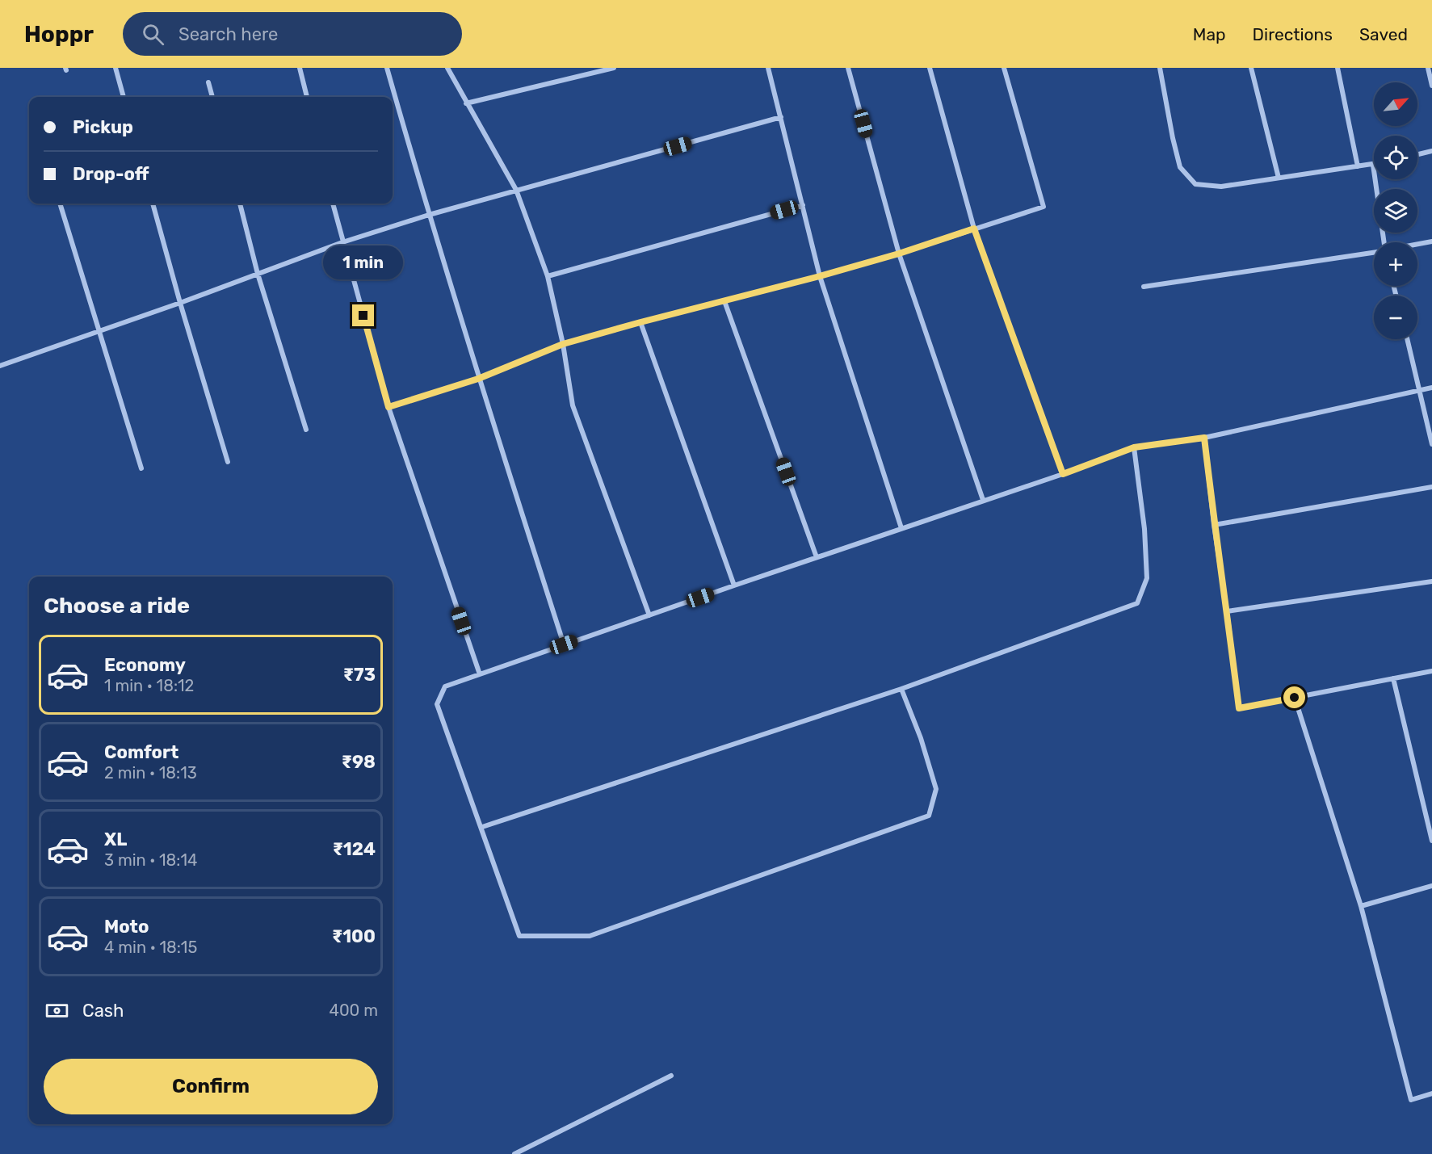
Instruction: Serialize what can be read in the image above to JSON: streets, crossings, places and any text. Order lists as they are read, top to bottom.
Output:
{
  "north": "top right",
  "page": {
    "header": "Hoppr",
    "search": "Search here",
    "nav": ["Map", "Directions", "Saved"],
    "map_buttons": ["+", "−"],
    "banner": ["Pickup", "Drop-off"],
    "bubble": "1 min",
    "heading": "Choose a ride",
    "list": [
      {
        "name": "Economy",
        "note": "1 min · 18:12",
        "value": "₹73"
      },
      {
        "name": "Comfort",
        "note": "2 min · 18:13",
        "value": "₹98"
      },
      {
        "name": "XL",
        "note": "3 min · 18:14",
        "value": "₹124"
      },
      {
        "name": "Moto",
        "note": "4 min · 18:15",
        "value": "₹100"
      }
    ],
    "pay": ["Cash", "400 m"],
    "buttons": "Confirm"
  }
}
